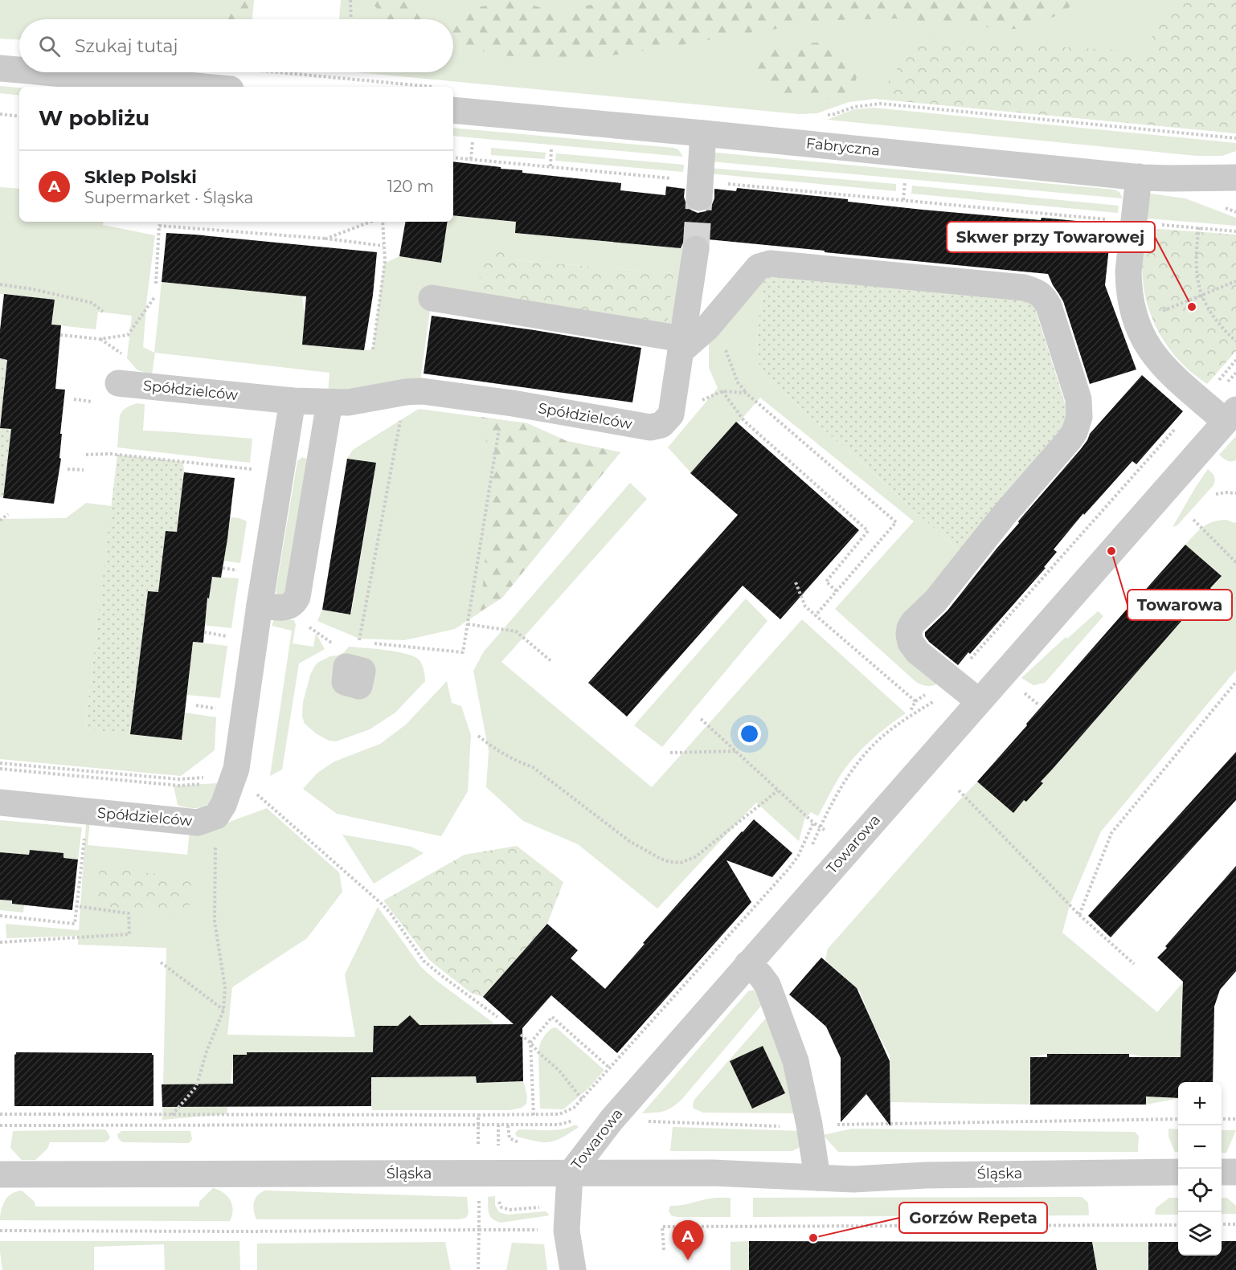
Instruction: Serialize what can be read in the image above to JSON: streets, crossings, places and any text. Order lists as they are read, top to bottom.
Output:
{
  "streets": {
    "street": [
      "Fabryczna",
      "Spółdzielców",
      "Towarowa",
      "Śląska"
    ]
  },
  "crossings": [
    ["Towarowa", "Śląska"]
  ],
  "places": ["Skwer przy Towarowej", "Towarowa", "Gorzów Repeta"],
  "page": {
    "search": "Szukaj tutaj",
    "heading": "W pobliżu",
    "list": [
      {
        "mark": "A",
        "name": "Sklep Polski",
        "note": "Supermarket · Śląska",
        "value": "120 m"
      }
    ],
    "map_buttons": ["+", "−"],
    "pins": "A"
  }
}
